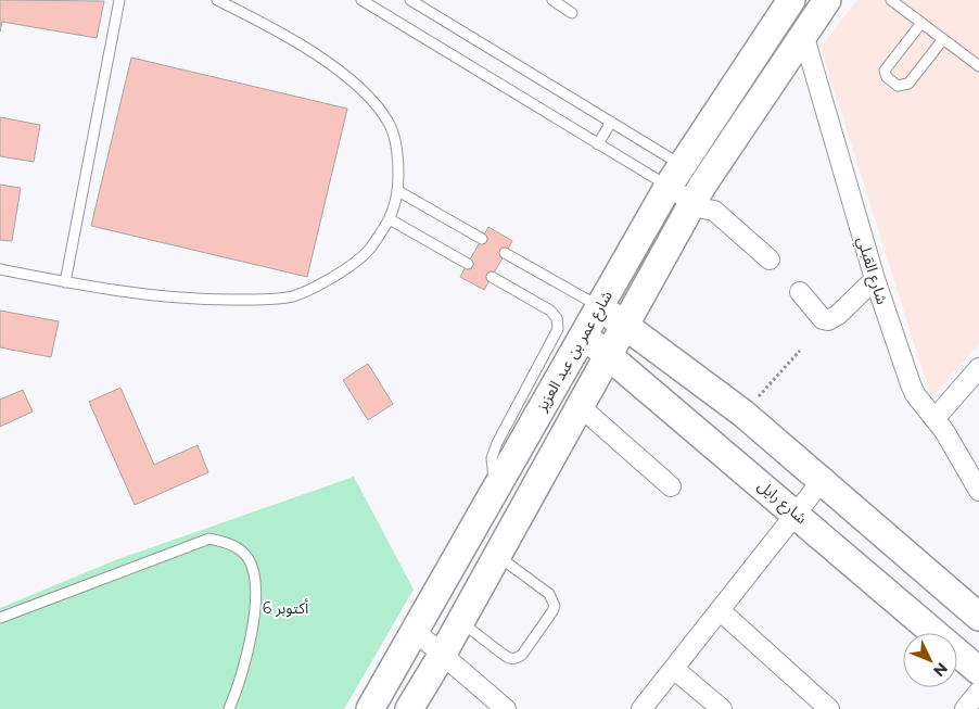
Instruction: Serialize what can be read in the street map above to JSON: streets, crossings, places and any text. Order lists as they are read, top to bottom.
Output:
{
  "streets": {
    "main road": ["شارع عمر بن عبد العزيز", "شارع رايل"],
    "street": ["شارع القبلي"]
  },
  "crossings": [
    ["شارع القبلي", "شارع عمر بن عبد العزيز"],
    ["شارع عمر بن عبد العزيز", "شارع رايل"]
  ],
  "parks": ["6 أكتوبر"],
  "north": "bottom right"
}
